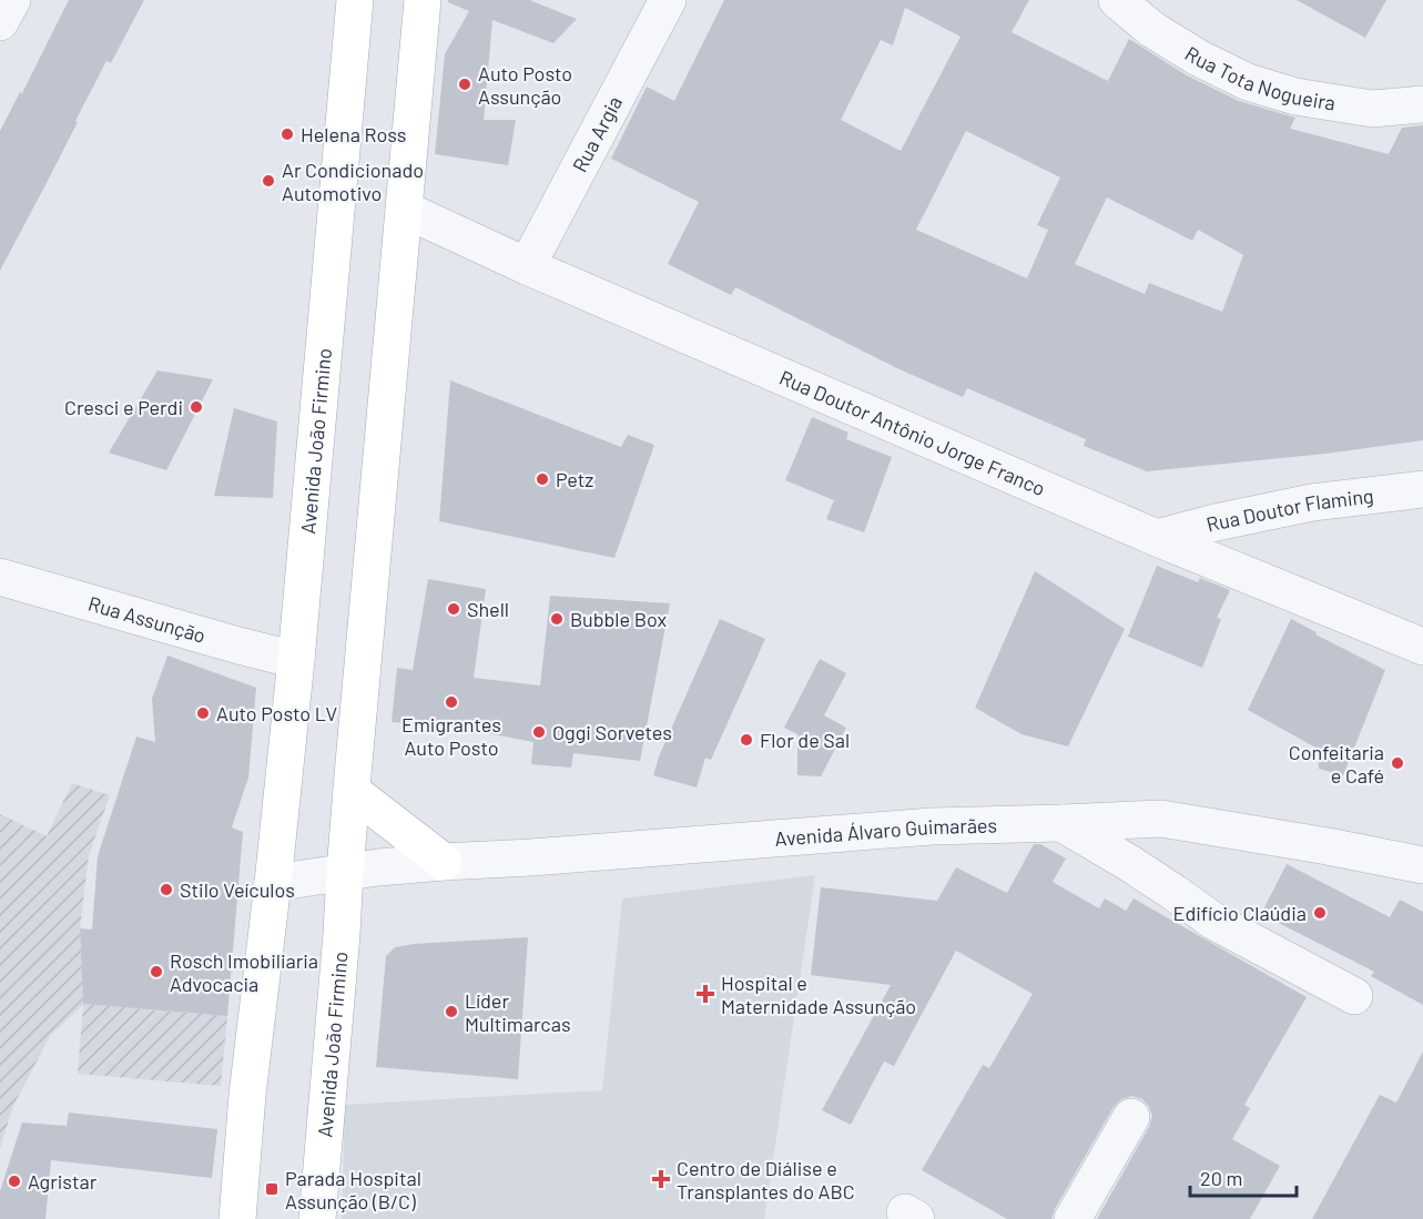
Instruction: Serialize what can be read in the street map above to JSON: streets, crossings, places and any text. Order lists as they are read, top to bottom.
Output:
{
  "streets": {
    "main road": ["Avenida João Firmino"],
    "street": [
      "Rua Tota Nogueira",
      "Rua Argia",
      "Rua Doutor Antônio Jorge Franco",
      "Rua Doutor Flaming",
      "Rua Assunção",
      "Avenida Álvaro Guimarães"
    ]
  },
  "crossings": [
    ["Rua Argia", "Rua Doutor Antônio Jorge Franco"],
    ["Rua Doutor Antônio Jorge Franco", "Avenida João Firmino"],
    ["Rua Doutor Antônio Jorge Franco", "Rua Doutor Flaming"],
    ["Avenida João Firmino", "Rua Assunção"],
    ["Avenida João Firmino", "Avenida Álvaro Guimarães"]
  ],
  "places": {
    "other": [
      "Auto Posto Assunção",
      "Helena Ross",
      "Ar Condicionado Automotivo",
      "Cresci e Perdi",
      "Petz",
      "Shell",
      "Bubble Box",
      "Emigrantes Auto Posto",
      "Auto Posto LV",
      "Oggi Sorvetes",
      "Flor de Sal",
      "Confeitaria e Café",
      "Stilo Veículos",
      "Edifício Claúdia",
      "Rosch Imobiliaria Advocacia",
      "Líder Multimarcas",
      "Agristar"
    ],
    "health": ["Hospital e Maternidade Assunção", "Centro de Diálise e Transplantes do ABC"],
    "transit": ["Parada Hospital Assunção (B/C)"]
  },
  "scale_bar": "20 m"
}
